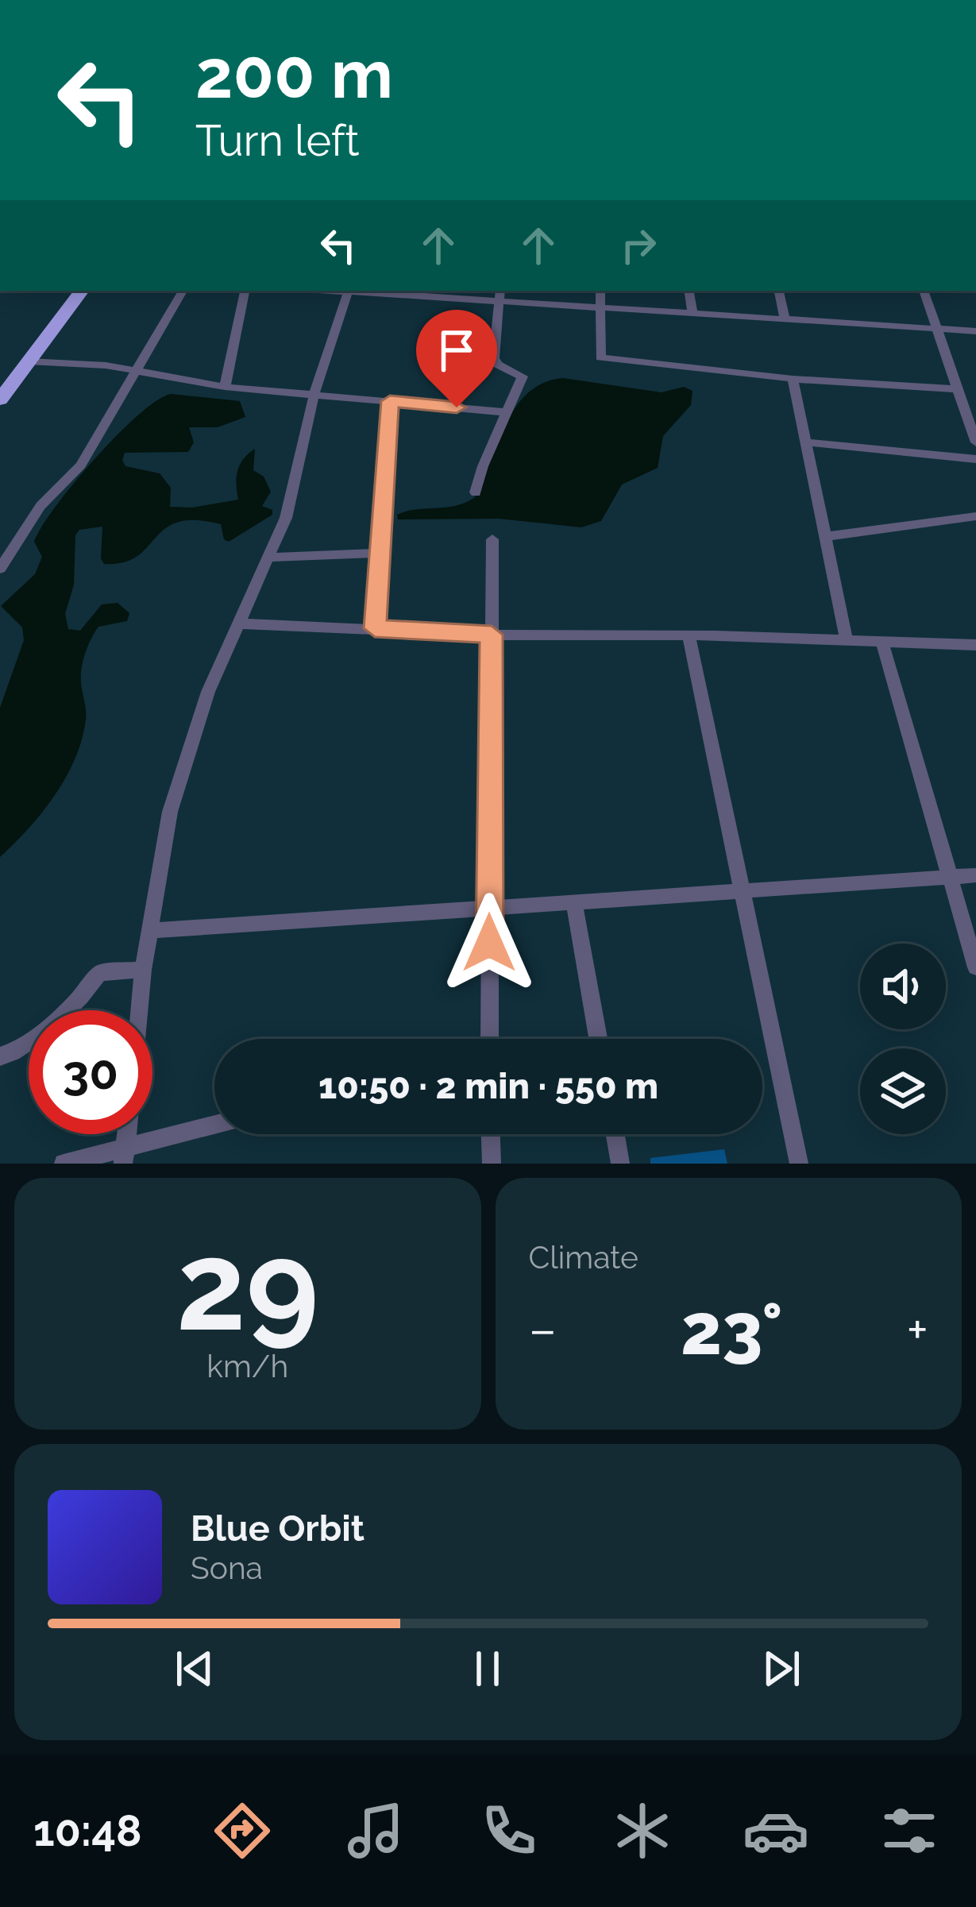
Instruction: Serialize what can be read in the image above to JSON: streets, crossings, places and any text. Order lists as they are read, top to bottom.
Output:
{
  "page": {
    "turn": ["200 m", "Turn left"],
    "limit": "30",
    "trip": "10:50 · 2 min · 550 m",
    "tile": [
      ["29", "km/h"],
      "Climate"
    ],
    "heat": ["−", "23°", "+"],
    "song": ["Blue Orbit", "Sona"],
    "tabs": "10:48"
  }
}
